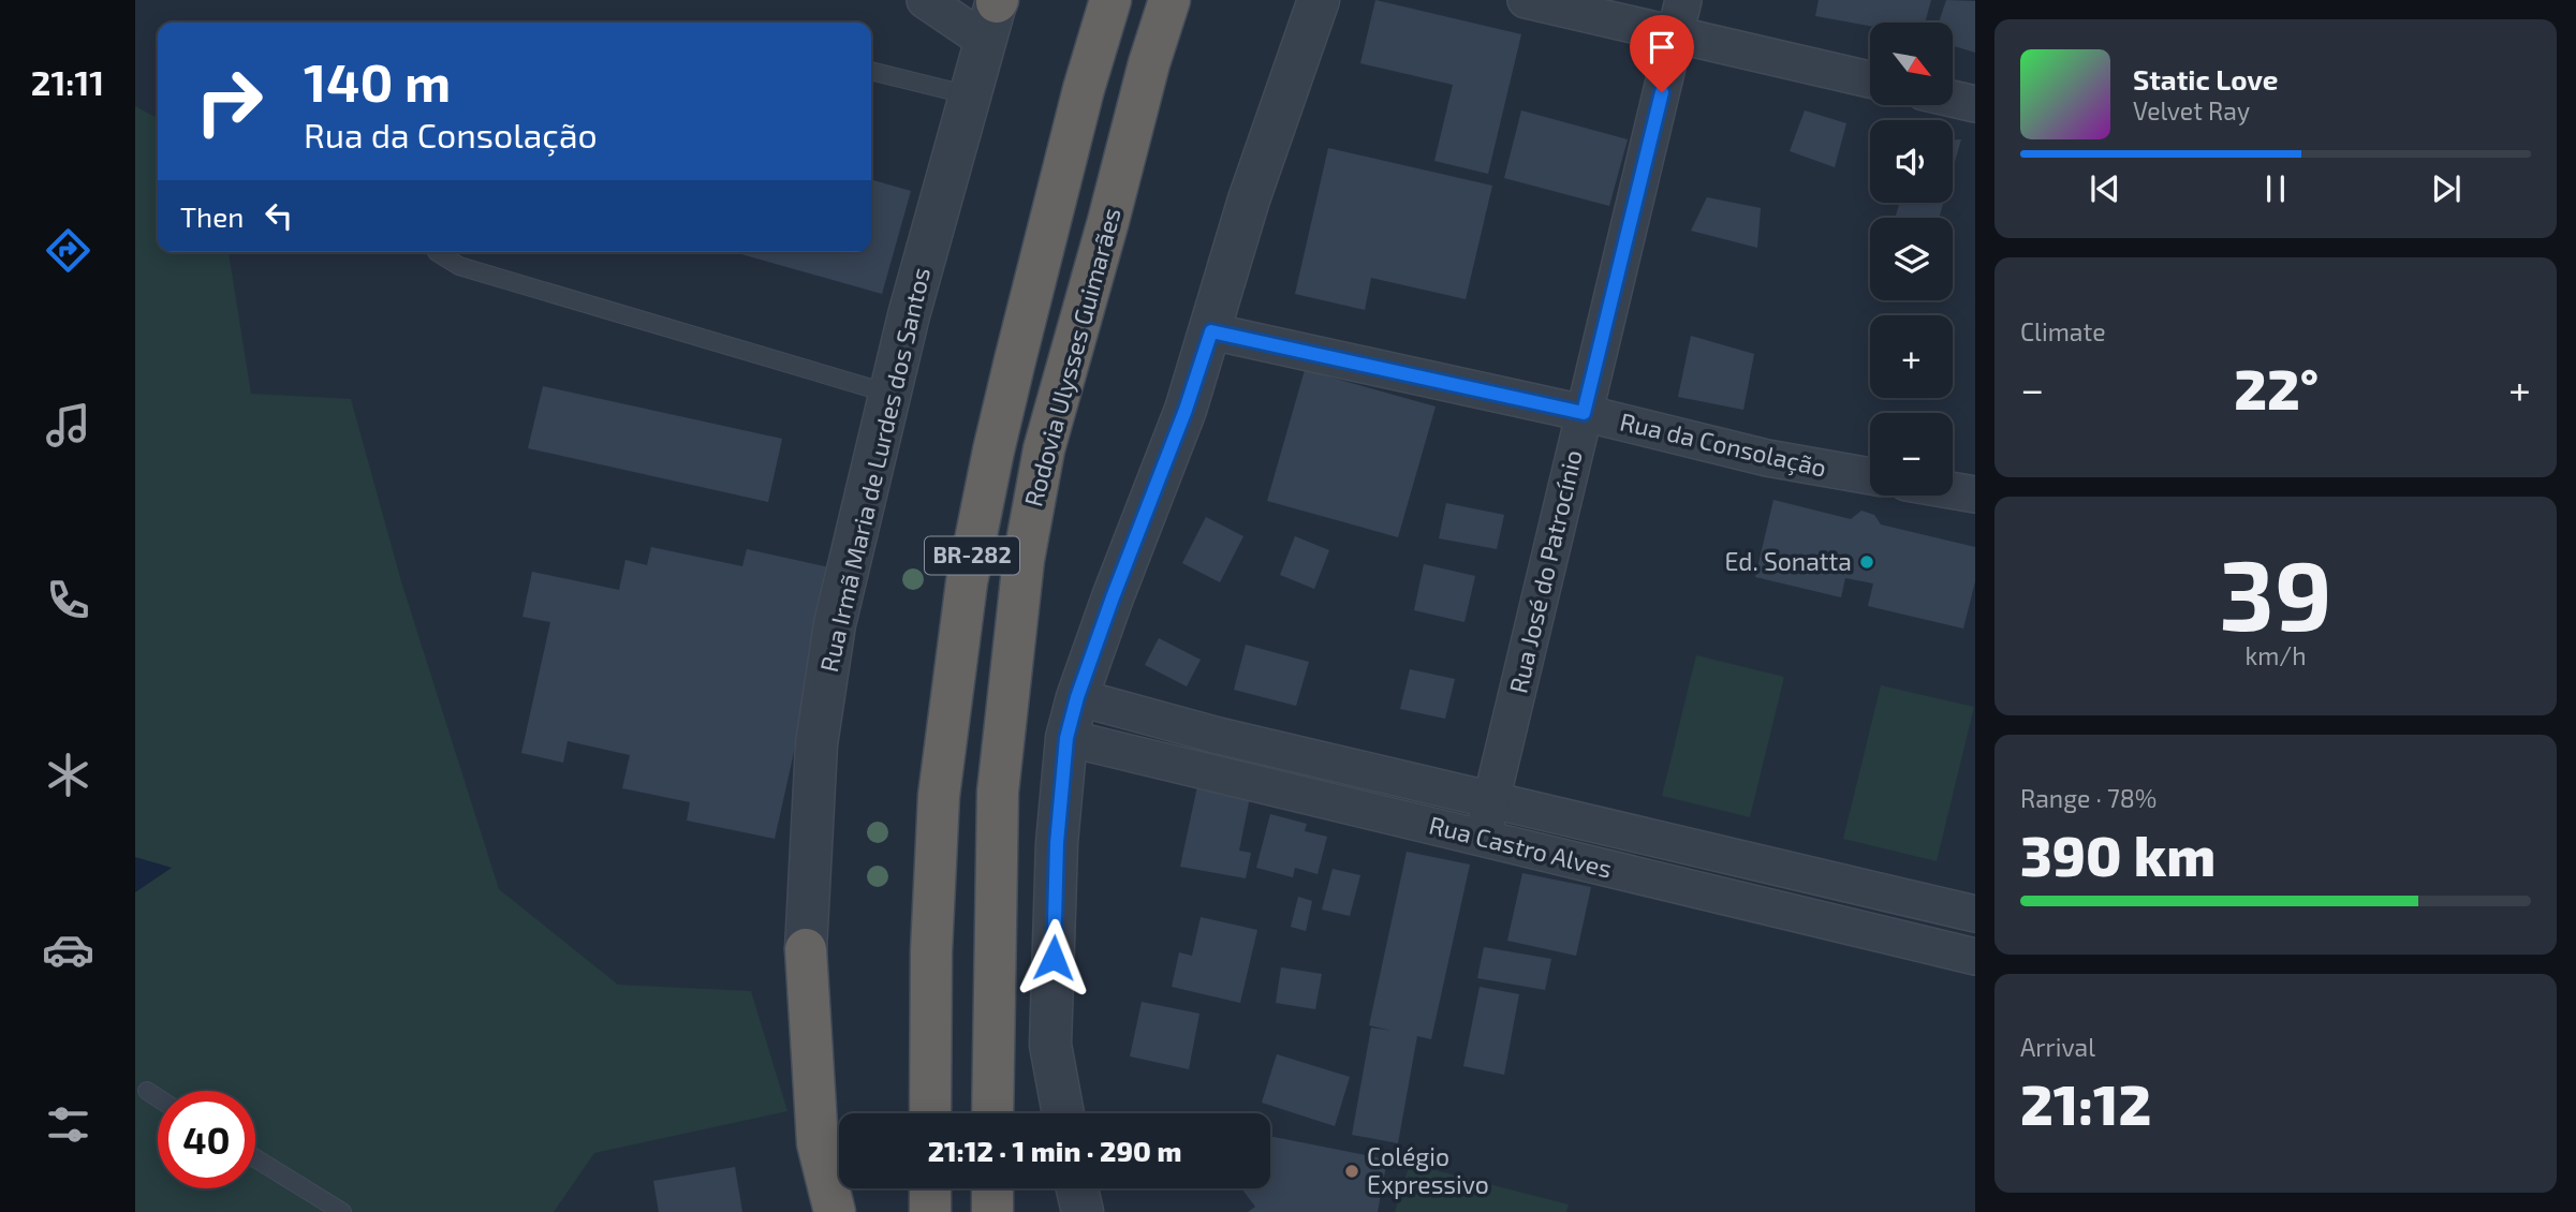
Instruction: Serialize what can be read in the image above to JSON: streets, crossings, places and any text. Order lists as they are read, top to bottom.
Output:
{
  "streets": {
    "highway": ["Rodovia Ulysses Guimarães", "BR-282"],
    "street": [
      "Rua da Consolação",
      "Rua Irmã Maria de Lurdes dos Santos",
      "Rua José do Patrocínio",
      "Rua Castro Alves"
    ]
  },
  "crossings": [
    ["Rua da Consolação", "Rua José do Patrocínio"],
    ["Rua José do Patrocínio", "Rua Castro Alves"]
  ],
  "places": ["Ed. Sonatta", "Colégio Expressivo"],
  "north": "bottom right",
  "page": {
    "tabs": "21:11",
    "map_buttons": ["+", "−"],
    "turn": ["140 m", "Rua da Consolação"],
    "song": ["Static Love", "Velvet Ray"],
    "then": "Then",
    "tile": [
      "Climate",
      ["39", "km/h"],
      ["Range · 78%", "390 km"],
      ["Arrival", "21:12"]
    ],
    "heat": ["−", "22°", "+"],
    "limit": "40",
    "trip": "21:12 · 1 min · 290 m"
  }
}
